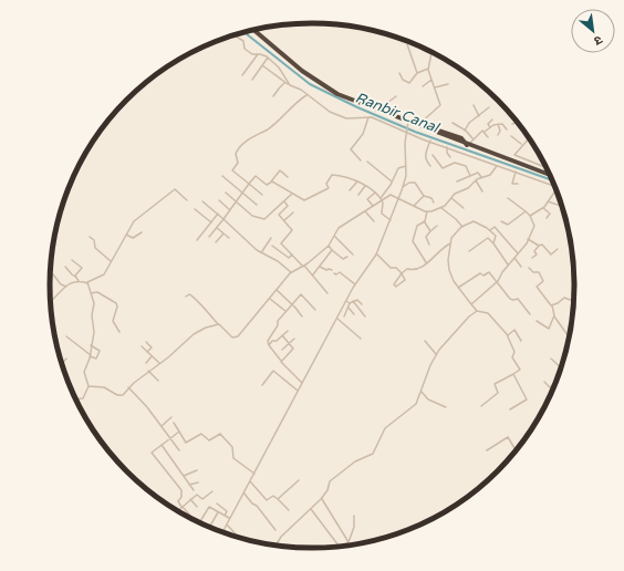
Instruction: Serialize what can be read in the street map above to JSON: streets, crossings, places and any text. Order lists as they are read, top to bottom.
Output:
{
  "water": ["Ranbir Canal"],
  "north": "bottom right"
}
